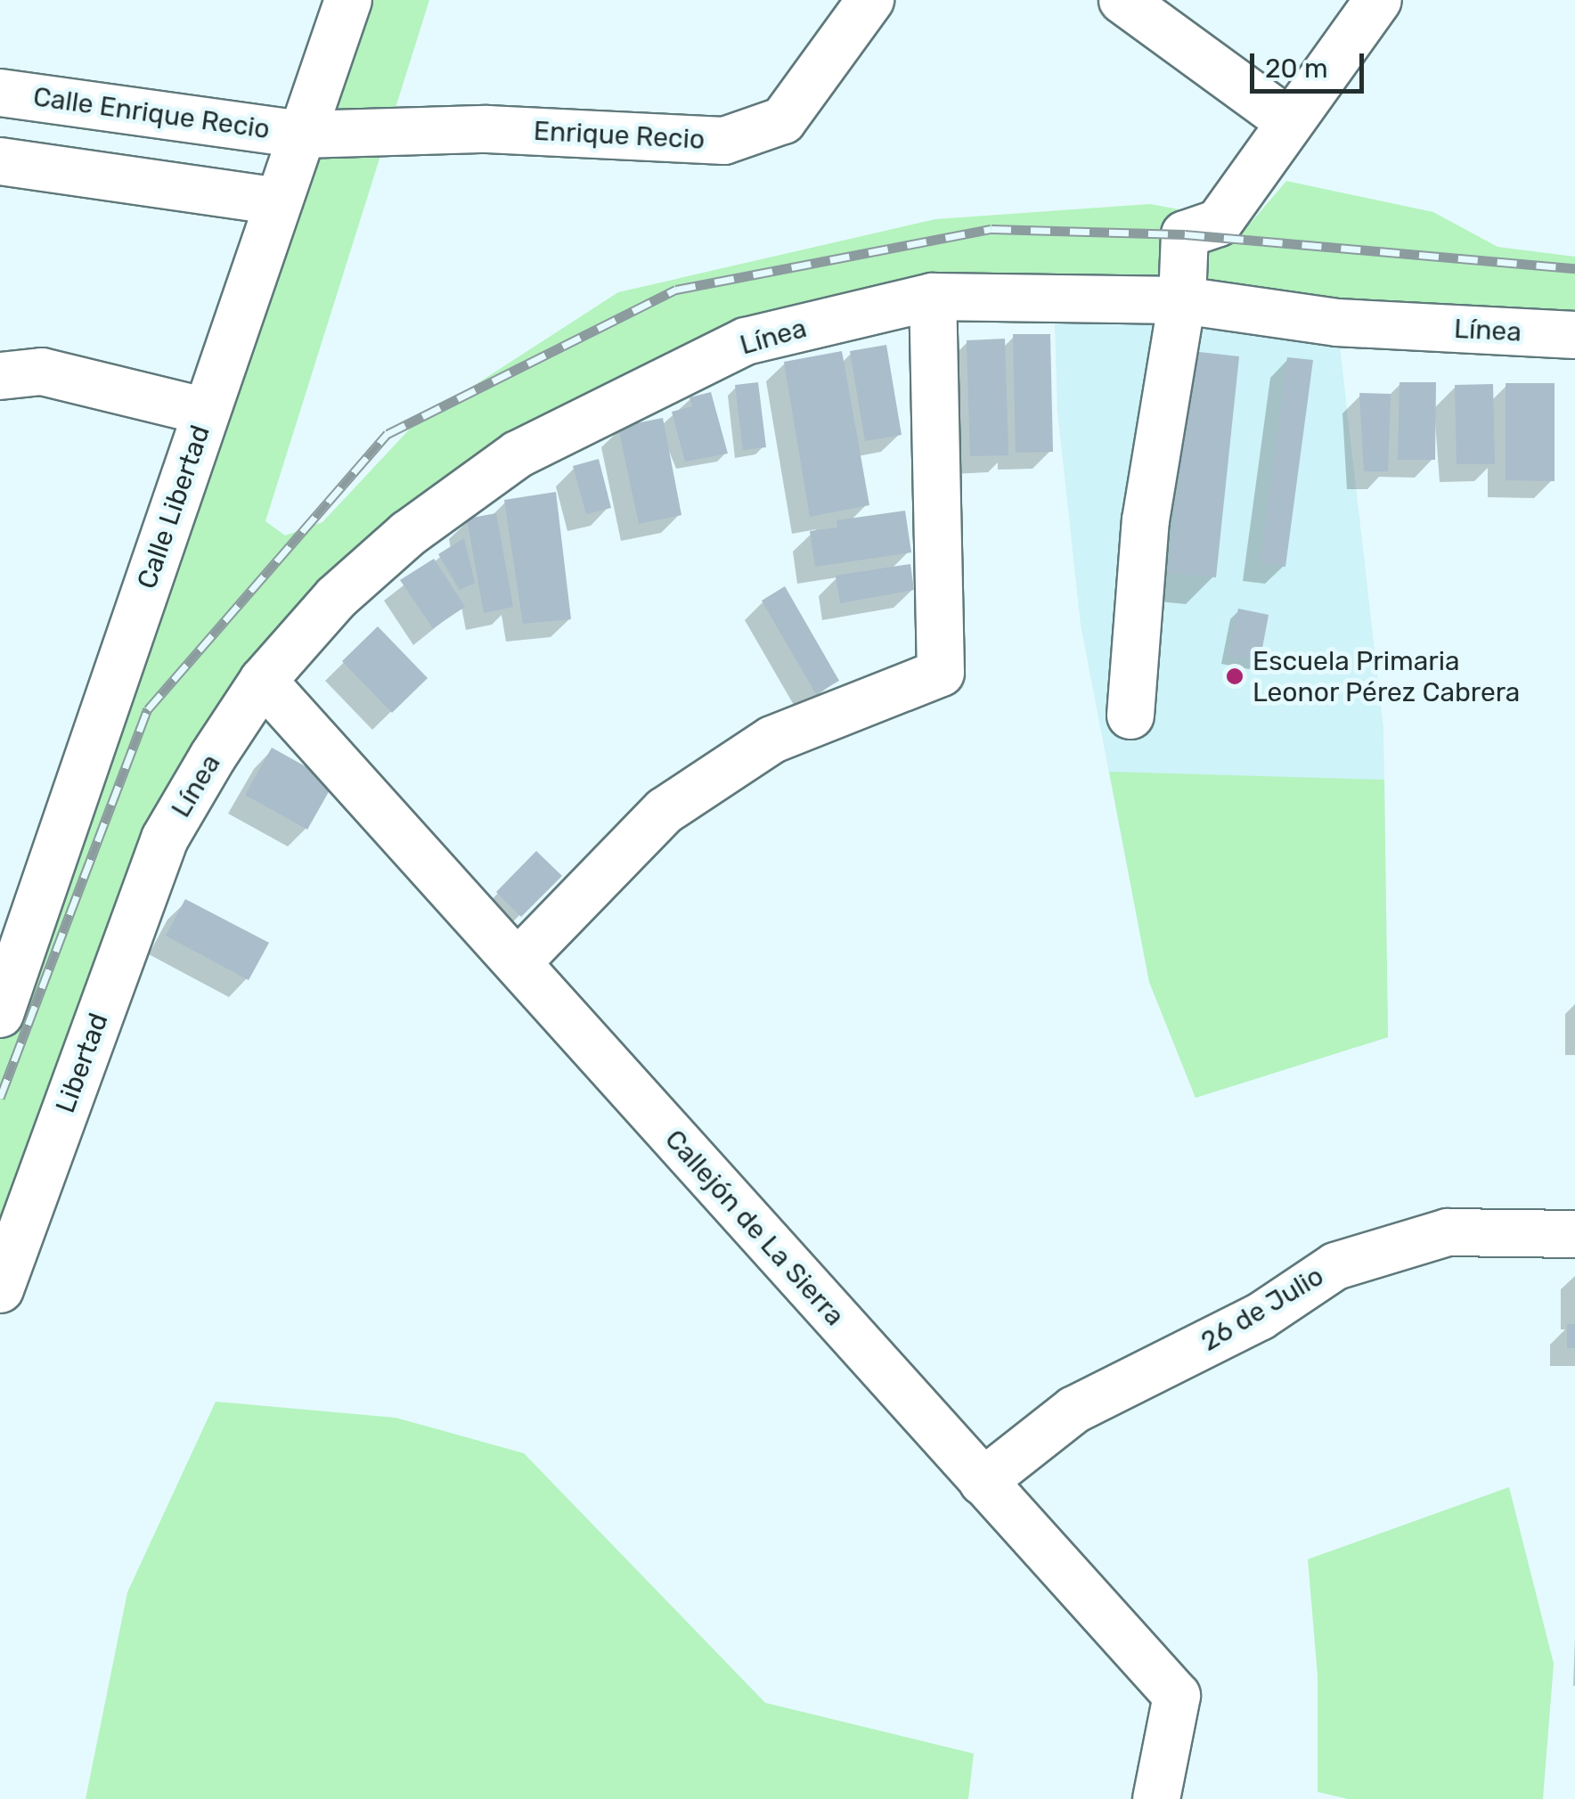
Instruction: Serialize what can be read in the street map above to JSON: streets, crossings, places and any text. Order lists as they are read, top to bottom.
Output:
{
  "streets": {
    "street": [
      "Calle Enrique Recio",
      "Enrique Recio",
      "Línea",
      "Calle Libertad",
      "Libertad",
      "Callejón de La Sierra",
      "26 de Julio"
    ]
  },
  "crossings": [
    ["Calle Enrique Recio", "Enrique Recio"],
    ["Calle Enrique Recio", "Calle Libertad"],
    ["Enrique Recio", "Calle Libertad"],
    ["Línea", "Libertad"],
    ["Línea", "Callejón de La Sierra"],
    ["Callejón de La Sierra", "26 de Julio"]
  ],
  "places": ["Escuela Primaria Leonor Pérez Cabrera"],
  "scale_bar": "20 m"
}
